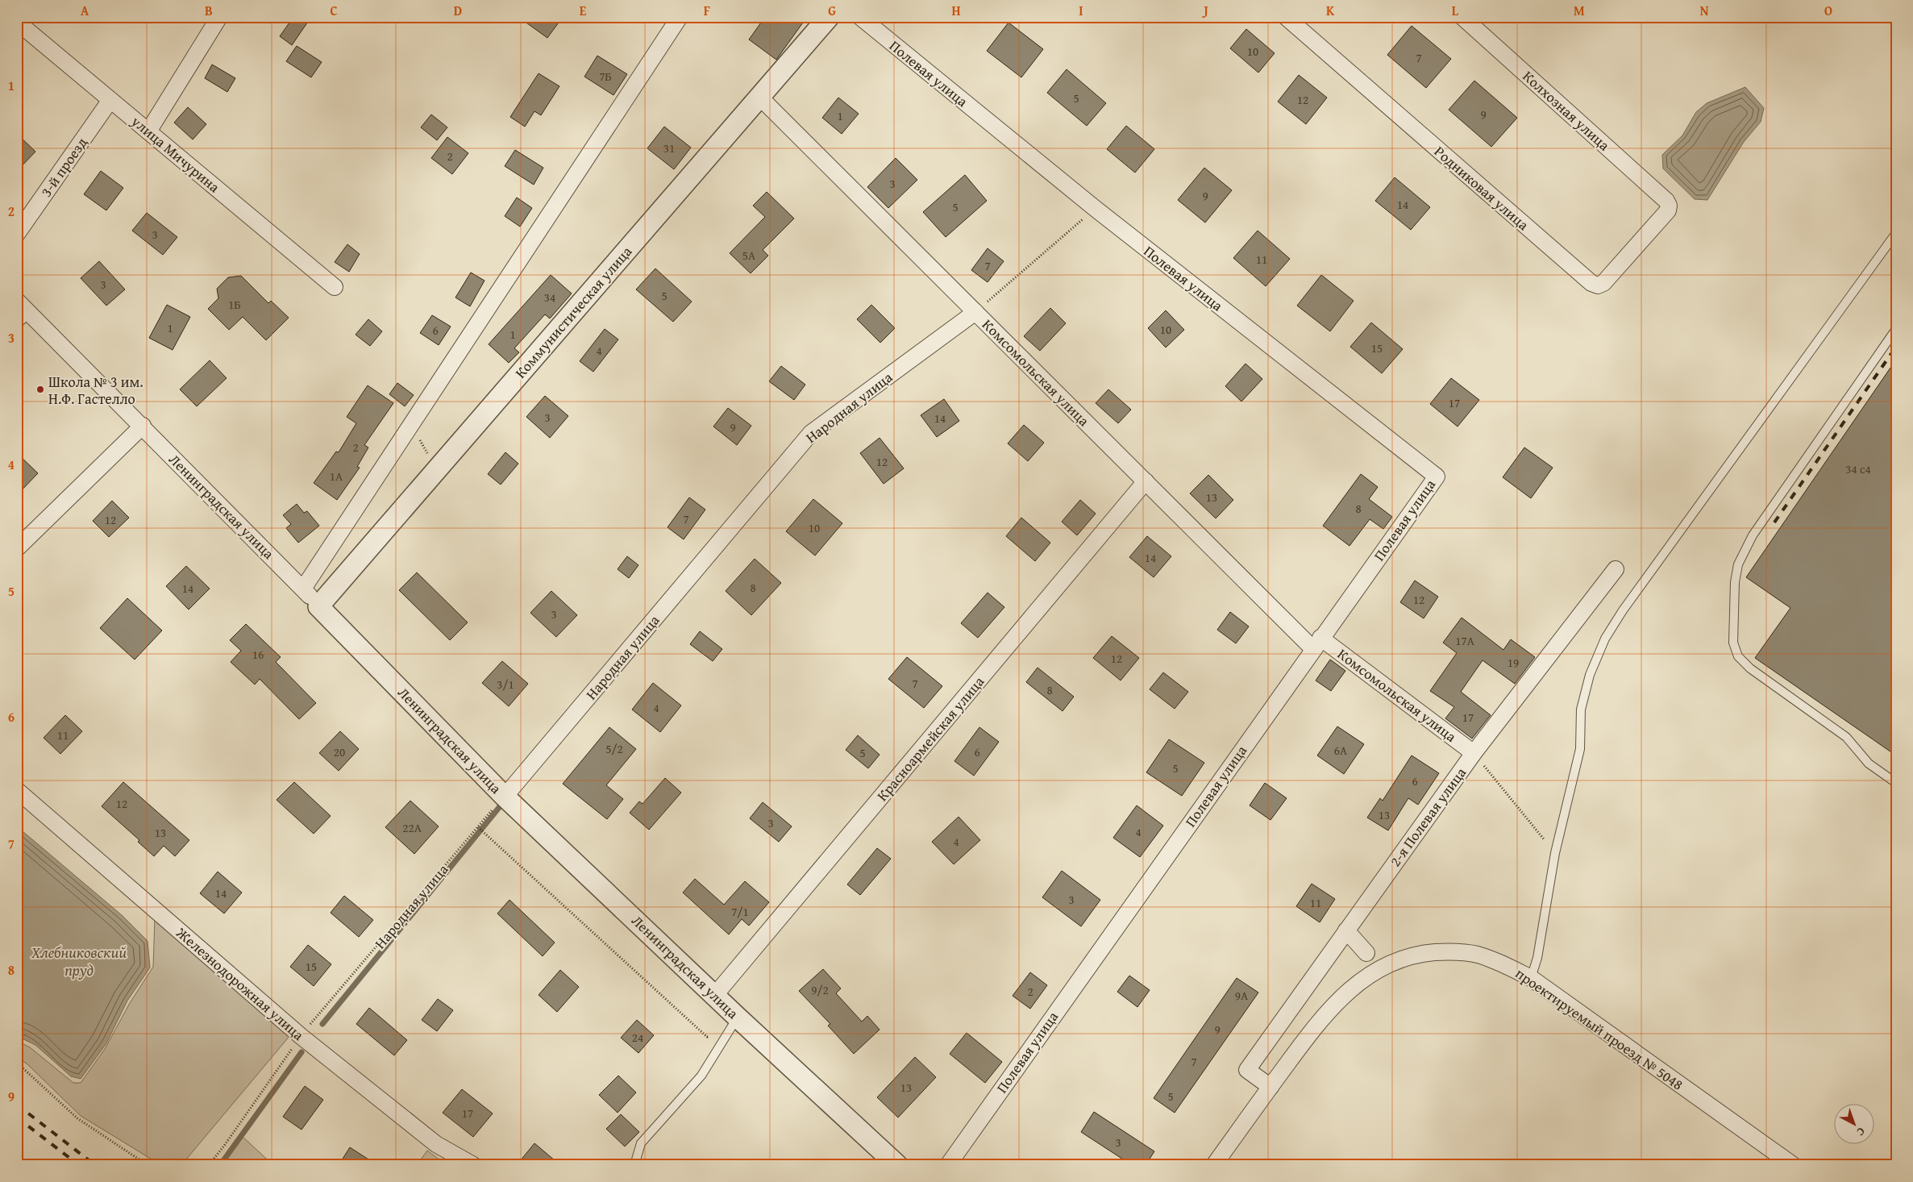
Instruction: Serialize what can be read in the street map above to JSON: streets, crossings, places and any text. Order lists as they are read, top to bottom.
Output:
{
  "streets": {
    "street": [
      "Полевая улица",
      "Колхозная улица",
      "улица Мичурина",
      "3-й проезд",
      "Родниковая улица",
      "Коммунистическая улица",
      "Комсомольская улица",
      "Народная улица",
      "Ленинградская улица",
      "Красноармейская улица",
      "2-я Полевая улица",
      "Железнодорожная улица",
      "проектируемый проезд № 5048"
    ]
  },
  "crossings": [
    ["Полевая улица", "Комсомольская улица"],
    ["Колхозная улица", "Родниковая улица"],
    ["улица Мичурина", "3-й проезд"],
    ["Коммунистическая улица", "Комсомольская улица"],
    ["Коммунистическая улица", "Ленинградская улица"],
    ["Комсомольская улица", "Народная улица"],
    ["Комсомольская улица", "Красноармейская улица"],
    ["Комсомольская улица", "2-я Полевая улица"],
    ["Народная улица", "Ленинградская улица"],
    ["Народная улица", "Железнодорожная улица"],
    ["Ленинградская улица", "Красноармейская улица"],
    ["2-я Полевая улица", "проектируемый проезд № 5048"]
  ],
  "water": ["Хлебниковский пруд"],
  "places": ["Школа № 3 им. Н.Ф. Гастелло"],
  "house_numbers": [
    "10",
    "7",
    "7Б",
    "5",
    "12",
    "9",
    "1",
    "31",
    "2",
    "3",
    "9",
    "14",
    "5",
    "3",
    "5А",
    "11",
    "7",
    "3",
    "5",
    "34",
    "1Б",
    "1",
    "10",
    "6",
    "1",
    "15",
    "4",
    "17",
    "3",
    "14",
    "9",
    "2",
    "12",
    "34 с4",
    "1А",
    "13",
    "8",
    "7",
    "12",
    "10",
    "14",
    "8",
    "14",
    "12",
    "3",
    "17А",
    "16",
    "12",
    "19",
    "7",
    "3/1",
    "8",
    "4",
    "17",
    "11",
    "5/2",
    "6А",
    "20",
    "6",
    "5",
    "5",
    "6",
    "12",
    "13",
    "3",
    "22А",
    "4",
    "13",
    "4",
    "14",
    "3",
    "11",
    "7/1",
    "15",
    "9/2",
    "2",
    "9А",
    "9",
    "24",
    "7",
    "13",
    "5",
    "17",
    "3"
  ],
  "north": "bottom right",
  "grid": {
    "columns": [
      "A",
      "B",
      "C",
      "D",
      "E",
      "F",
      "G",
      "H",
      "I",
      "J",
      "K",
      "L",
      "M",
      "N",
      "O"
    ],
    "rows": [
      "1",
      "2",
      "3",
      "4",
      "5",
      "6",
      "7",
      "8",
      "9"
    ]
  }
}
